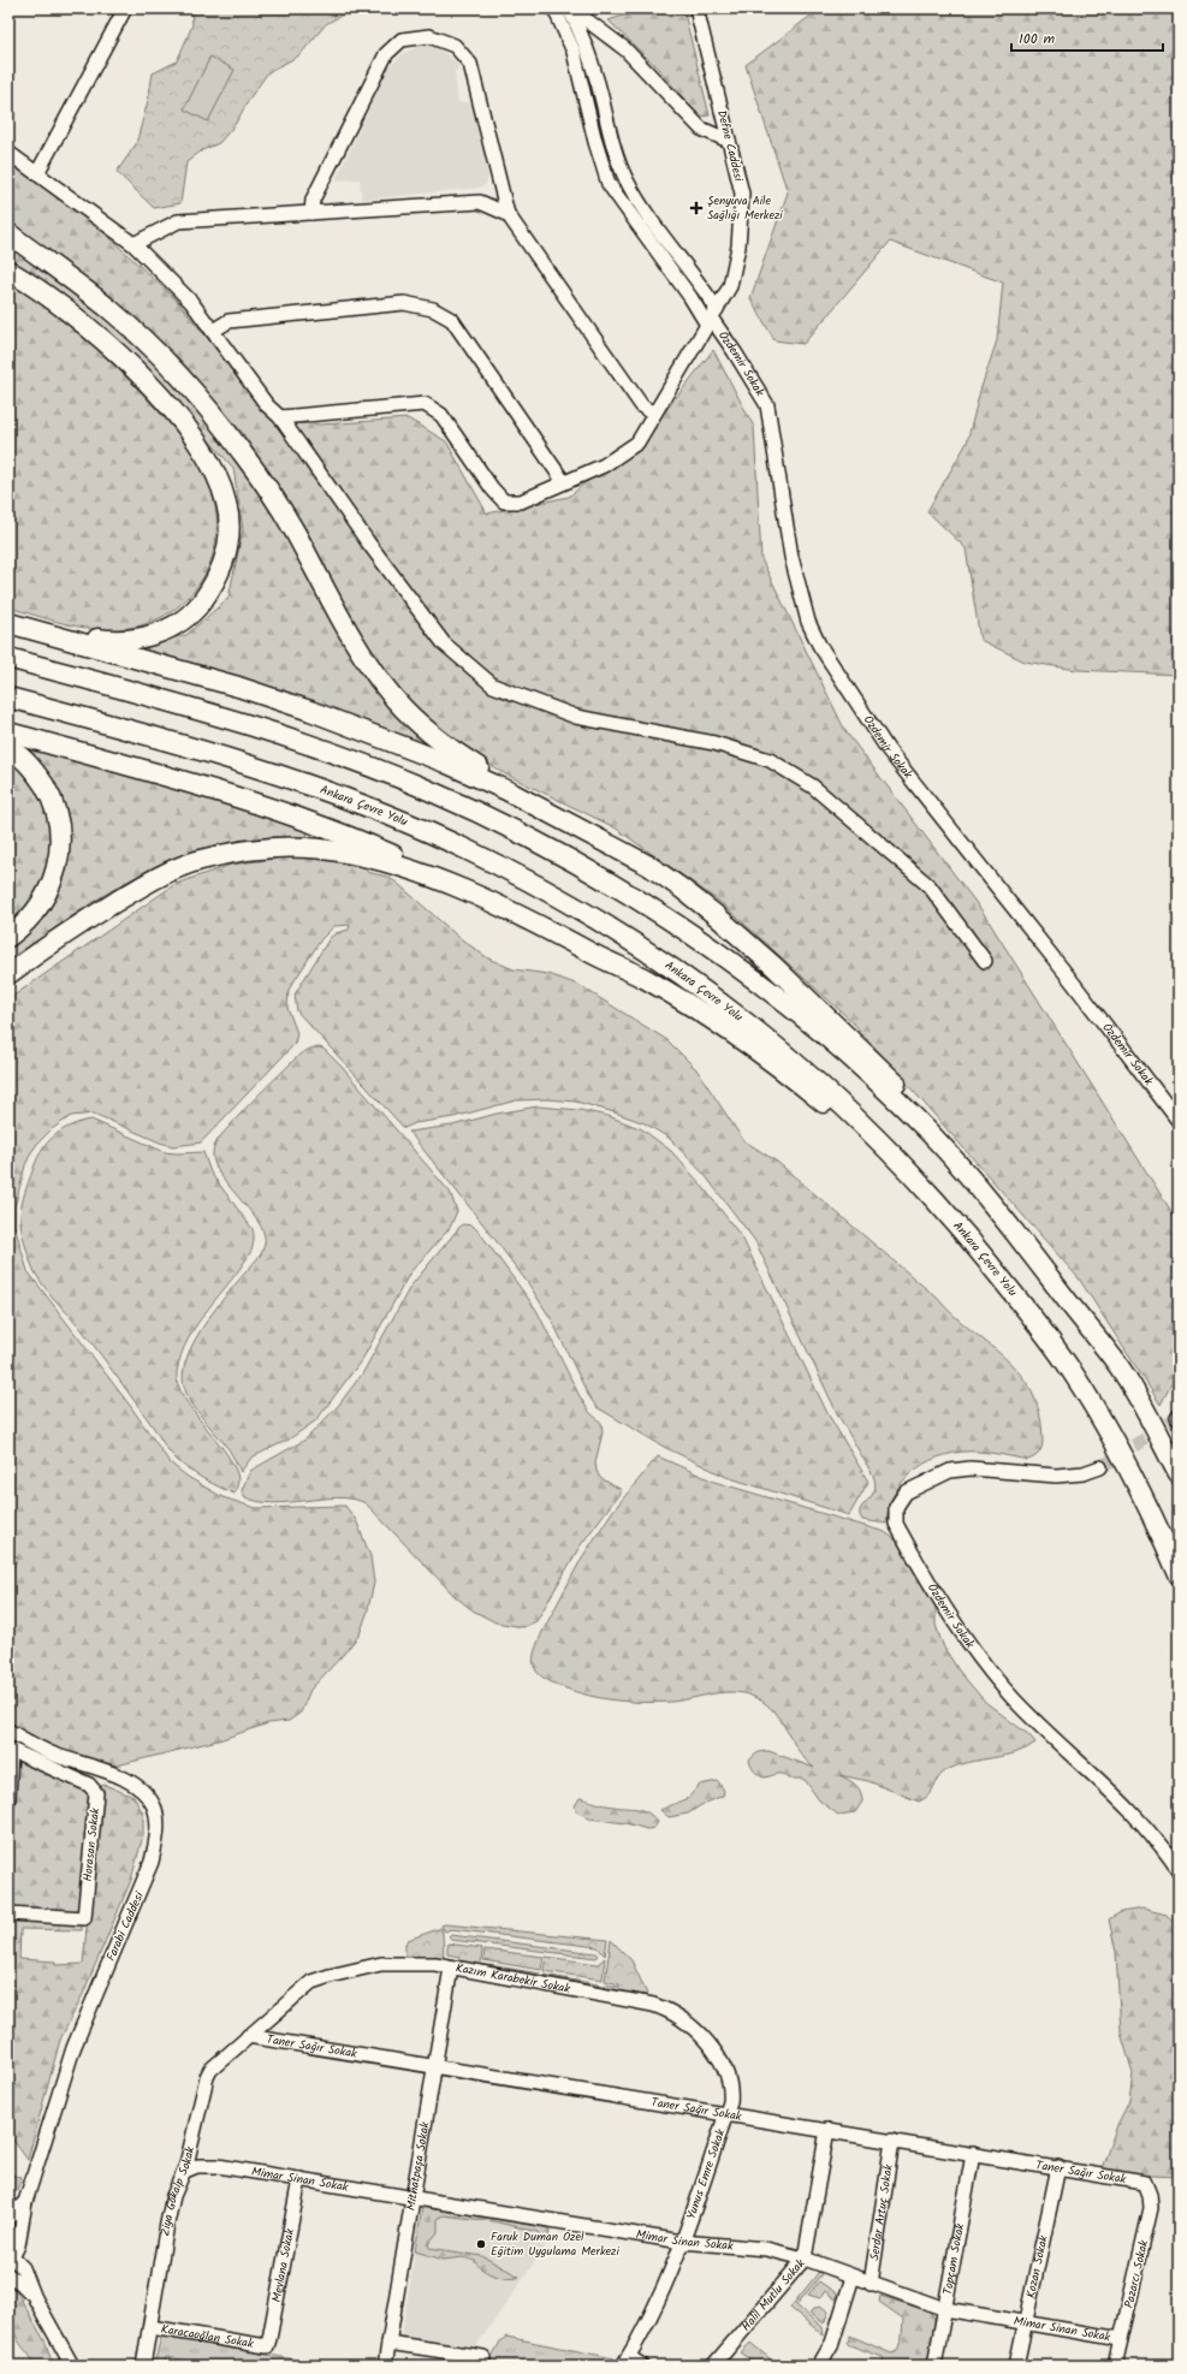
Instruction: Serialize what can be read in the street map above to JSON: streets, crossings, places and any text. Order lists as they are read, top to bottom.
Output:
{
  "streets": {
    "highway": ["Ankara Çevre Yolu"],
    "street": [
      "Defne Caddesi",
      "Özdemir Sokak",
      "Horasan Sokak",
      "Farabi Caddesi",
      "Kazım Karabekir Sokak",
      "Taner Sağır Sokak",
      "Mithatpaşa Sokak",
      "Yunus Emre Sokak",
      "Mimar Sinan Sokak",
      "Ziya Gökalp Sokak",
      "Serdar Artuç Sokak",
      "Topçam Sokak",
      "Mevlana Sokak",
      "Kozan Sokak",
      "Pazarcı Sokak",
      "Halil Mutlu Sokak",
      "Karacaoğlan Sokak"
    ]
  },
  "crossings": [
    ["Defne Caddesi", "Özdemir Sokak"],
    ["Kazım Karabekir Sokak", "Taner Sağır Sokak"],
    ["Kazım Karabekir Sokak", "Mithatpaşa Sokak"],
    ["Kazım Karabekir Sokak", "Yunus Emre Sokak"],
    ["Kazım Karabekir Sokak", "Ziya Gökalp Sokak"],
    ["Taner Sağır Sokak", "Mithatpaşa Sokak"],
    ["Taner Sağır Sokak", "Yunus Emre Sokak"],
    ["Taner Sağır Sokak", "Ziya Gökalp Sokak"],
    ["Taner Sağır Sokak", "Serdar Artuç Sokak"],
    ["Taner Sağır Sokak", "Topçam Sokak"],
    ["Taner Sağır Sokak", "Kozan Sokak"],
    ["Taner Sağır Sokak", "Pazarcı Sokak"],
    ["Taner Sağır Sokak", "Halil Mutlu Sokak"],
    ["Mithatpaşa Sokak", "Mimar Sinan Sokak"],
    ["Yunus Emre Sokak", "Mimar Sinan Sokak"],
    ["Mimar Sinan Sokak", "Ziya Gökalp Sokak"],
    ["Mimar Sinan Sokak", "Serdar Artuç Sokak"],
    ["Mimar Sinan Sokak", "Topçam Sokak"],
    ["Mimar Sinan Sokak", "Mevlana Sokak"],
    ["Mimar Sinan Sokak", "Kozan Sokak"],
    ["Mimar Sinan Sokak", "Pazarcı Sokak"],
    ["Mimar Sinan Sokak", "Halil Mutlu Sokak"],
    ["Ziya Gökalp Sokak", "Karacaoğlan Sokak"],
    ["Mevlana Sokak", "Karacaoğlan Sokak"]
  ],
  "places": {
    "health": ["Şenyuva Aile Sağlığı Merkezi"],
    "other": ["Faruk Duman Özel Eğitim Uygulama Merkezi"]
  },
  "scale_bar": "100 m"
}
